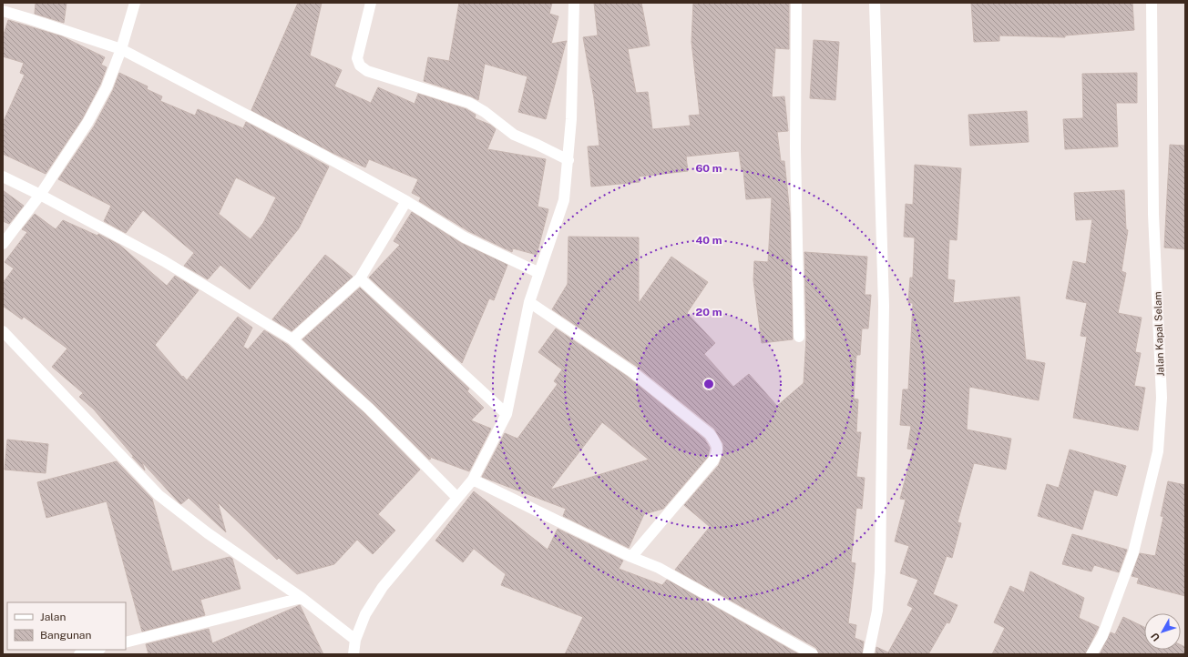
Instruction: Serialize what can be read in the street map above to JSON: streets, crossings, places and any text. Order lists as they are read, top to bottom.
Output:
{
  "streets": {
    "street": ["Jalan Kapal Selam"]
  },
  "legend": ["Jalan", "Bangunan"],
  "north": "bottom left",
  "rings": ["60 m", "40 m", "20 m"]
}
